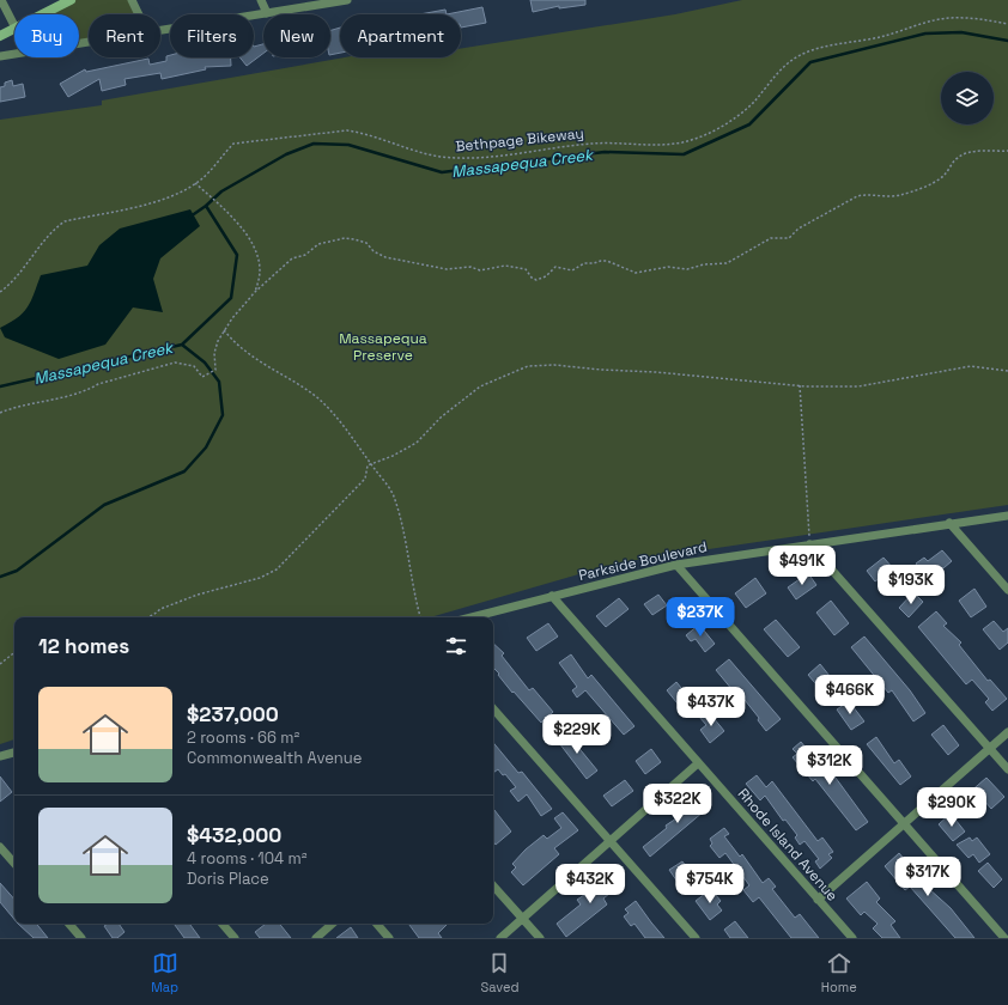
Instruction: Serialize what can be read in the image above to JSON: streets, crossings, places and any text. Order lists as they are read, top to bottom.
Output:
{
  "streets": {
    "street": ["Parkside Boulevard", "Rhode Island Avenue"],
    "path": ["Bethpage Bikeway"]
  },
  "crossings": [
    ["Parkside Boulevard", "Rhode Island Avenue"]
  ],
  "water": ["Massapequa Creek"],
  "parks": ["Massapequa Preserve"],
  "page": {
    "chip": [
      "Buy",
      "Rent",
      "Filters",
      "New",
      "Apartment"
    ],
    "price": [
      "$491K",
      "$193K",
      "$237K",
      "$466K",
      "$437K",
      "$229K",
      "$312K",
      "$322K",
      "$290K",
      "$317K",
      "$432K",
      "$754K"
    ],
    "heading": "12 homes",
    "list": [
      {
        "name": "$237,000",
        "note": "2 rooms · 66 m² · Commonwealth Avenue"
      },
      {
        "name": "$432,000",
        "note": "4 rooms · 104 m² · Doris Place"
      }
    ],
    "tabs": ["Map", "Saved", "Home"]
  }
}
